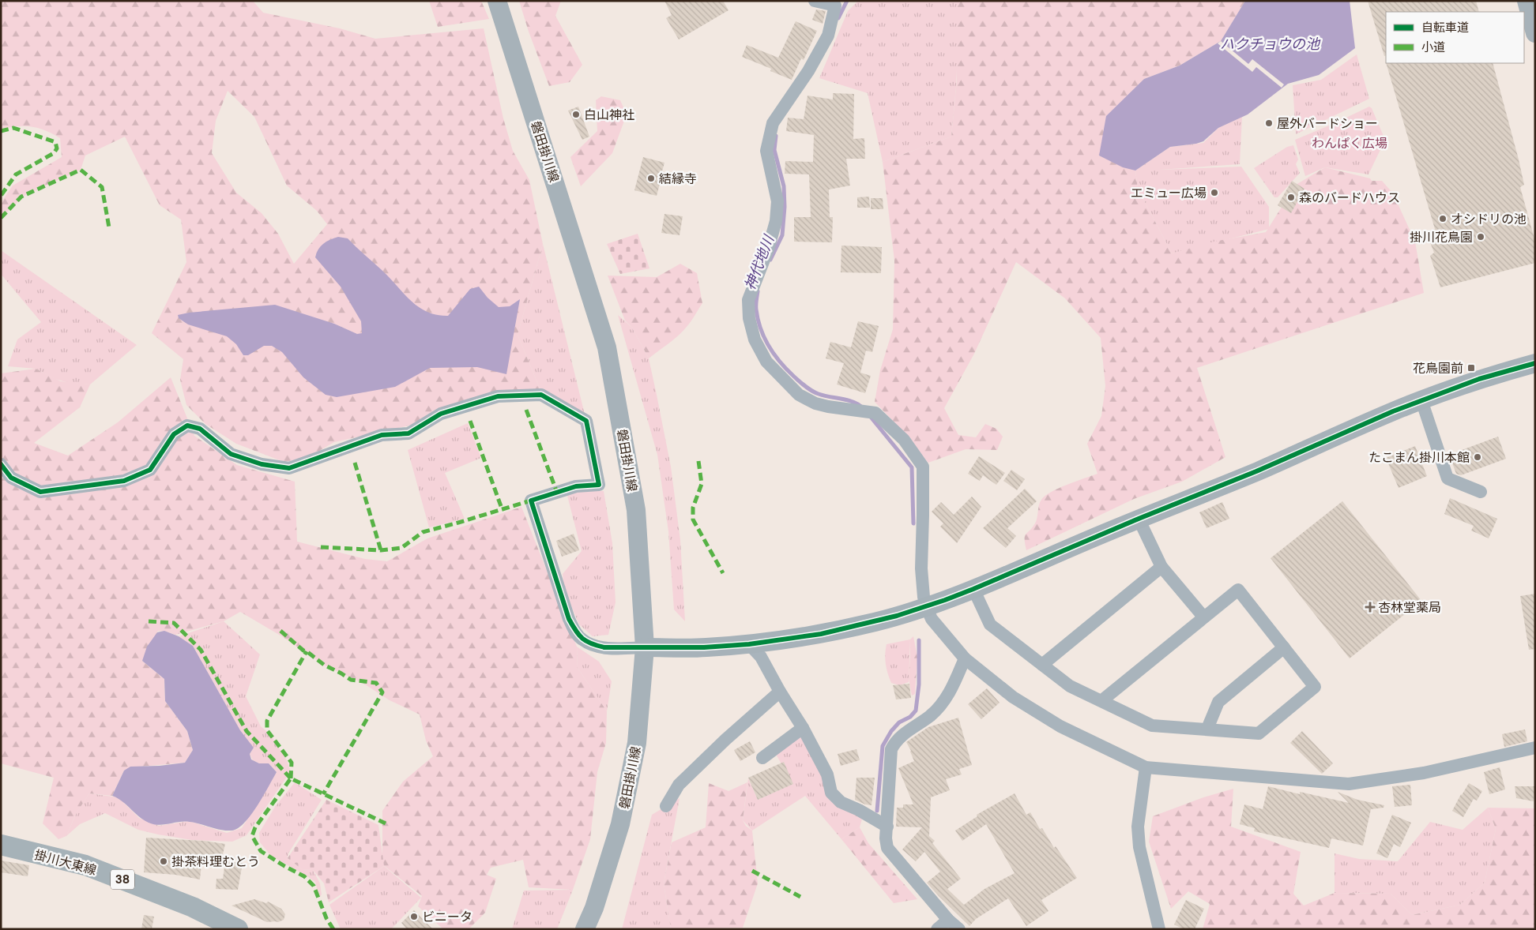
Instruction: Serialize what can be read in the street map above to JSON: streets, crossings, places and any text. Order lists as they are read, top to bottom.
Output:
{
  "streets": {
    "main road": ["掛川大東線", "38"],
    "street": ["磐田掛川線"]
  },
  "water": ["ハクチョウの池", "神代地川"],
  "parks": ["わんぱく広場"],
  "places": {
    "other": [
      "白山神社",
      "屋外バードショー",
      "結縁寺",
      "エミュー広場",
      "森のバードハウス",
      "オシドリの池",
      "掛川花鳥園",
      "たこまん掛川本館",
      "掛茶料理むとう",
      "ビニータ"
    ],
    "transit": ["花鳥園前"],
    "health": ["杏林堂薬局"]
  },
  "legend": ["自転車道", "小道"]
}
